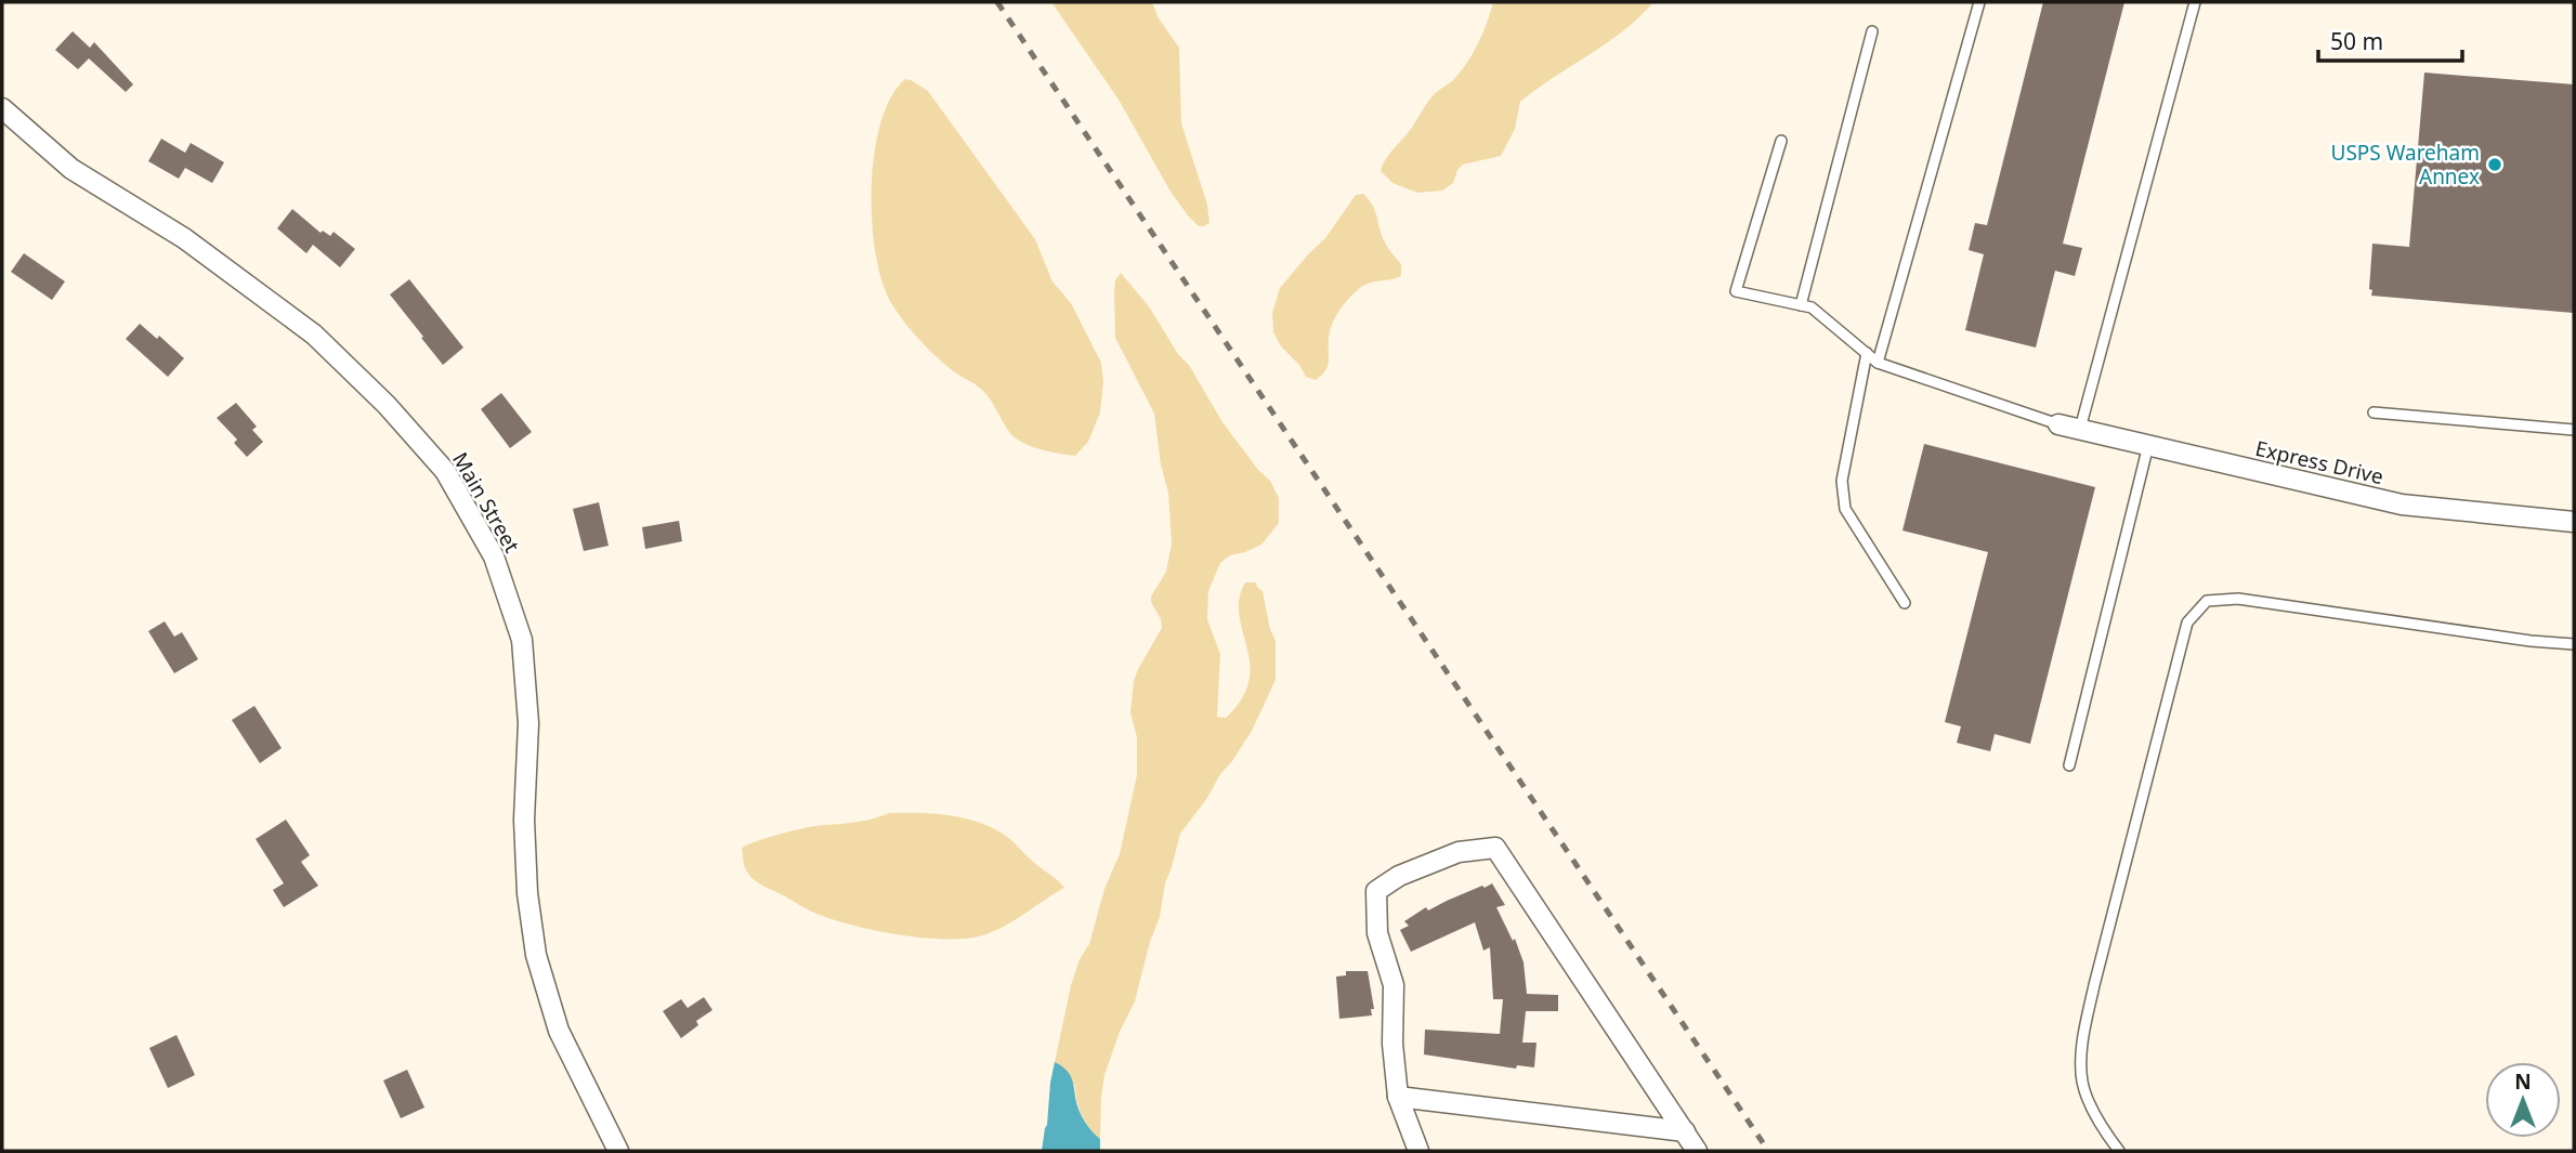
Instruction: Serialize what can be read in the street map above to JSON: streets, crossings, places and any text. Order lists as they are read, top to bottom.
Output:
{
  "streets": {
    "street": ["Express Drive", "Main Street"]
  },
  "places": ["USPS Wareham Annex"],
  "scale_bar": "50 m",
  "north": "top"
}
